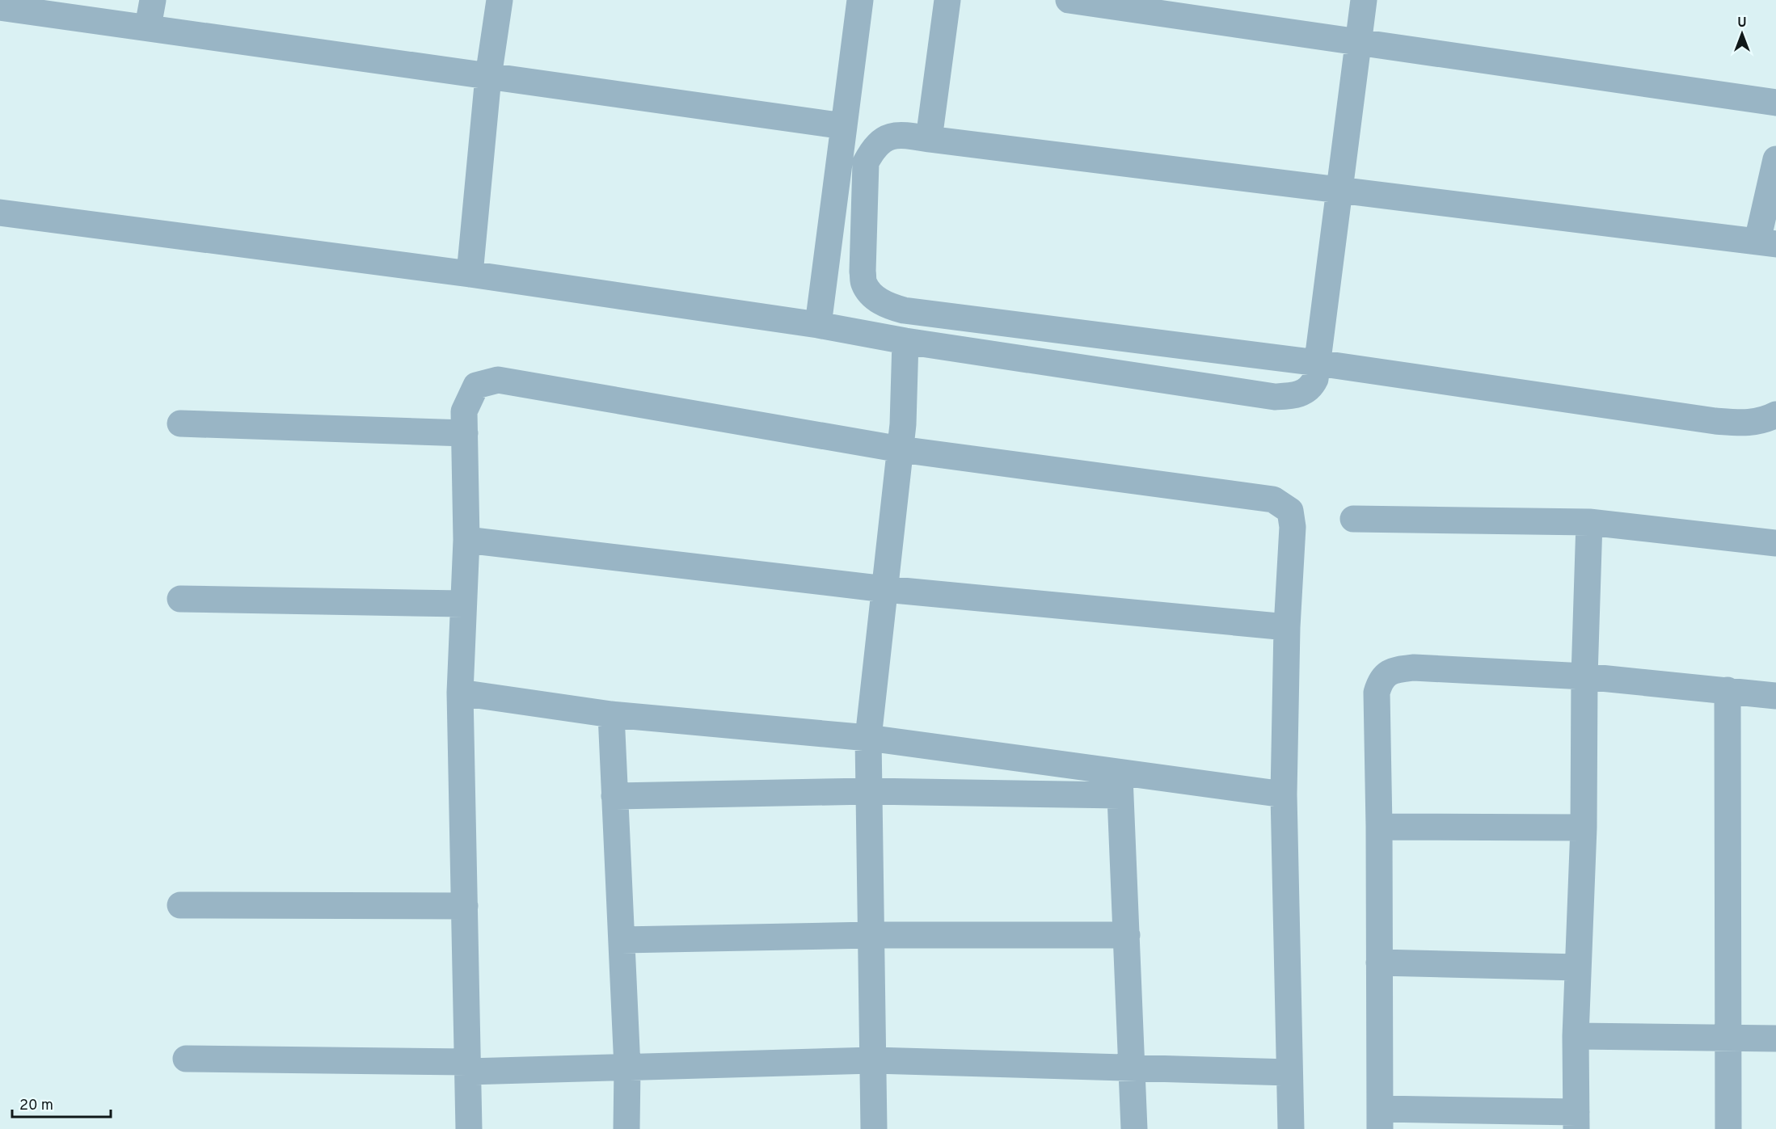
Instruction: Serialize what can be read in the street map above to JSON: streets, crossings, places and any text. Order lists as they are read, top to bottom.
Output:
{
  "scale_bar": "20 m",
  "north": "top"
}
